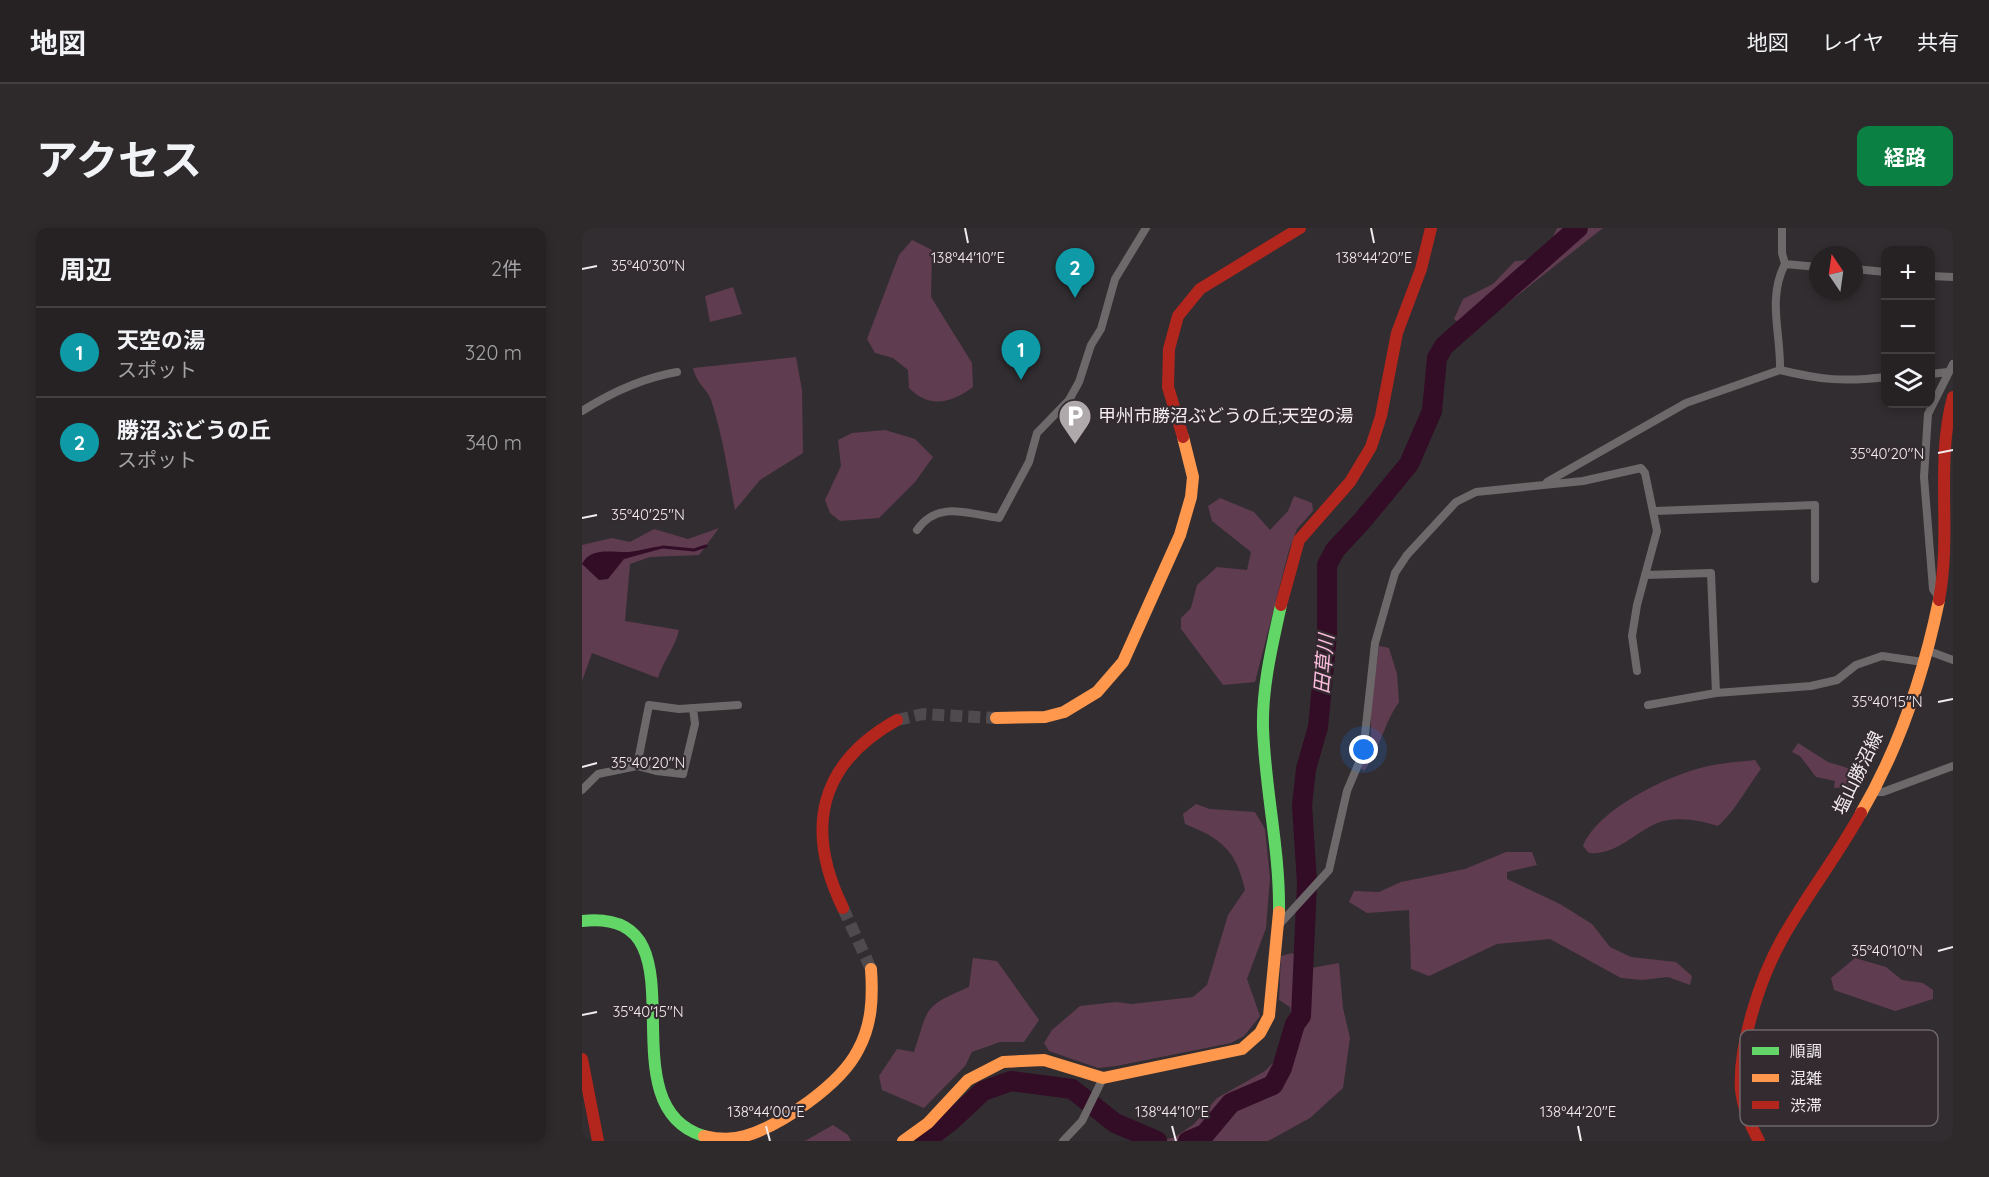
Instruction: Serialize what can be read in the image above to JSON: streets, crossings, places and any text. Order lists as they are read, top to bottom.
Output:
{
  "streets": {
    "street": ["塩山勝沼線"]
  },
  "water": ["田草川"],
  "places": {
    "parking": ["甲州市勝沼ぶどうの丘;天空の湯"]
  },
  "legend": ["順調", "混雑", "渋滞"],
  "north": "top",
  "page": {
    "header": "地図",
    "nav": ["地図", "レイヤ", "共有"],
    "title": "アクセス",
    "buttons": "経路",
    "heading": ["周辺", "2件"],
    "map_buttons": ["+", "−"],
    "pins": ["2", "1"],
    "list": [
      {
        "mark": "1",
        "name": "天空の湯",
        "note": "スポット",
        "value": "320 m"
      },
      {
        "mark": "2",
        "name": "勝沼ぶどうの丘",
        "note": "スポット",
        "value": "340 m"
      }
    ]
  },
  "coordinates": [
    "138°44'10\"E",
    "138°44'20\"E",
    "35°40'30\"N",
    "35°40'20\"N",
    "35°40'25\"N",
    "35°40'15\"N",
    "35°40'10\"N",
    "138°44'00\"E"
  ]
}
